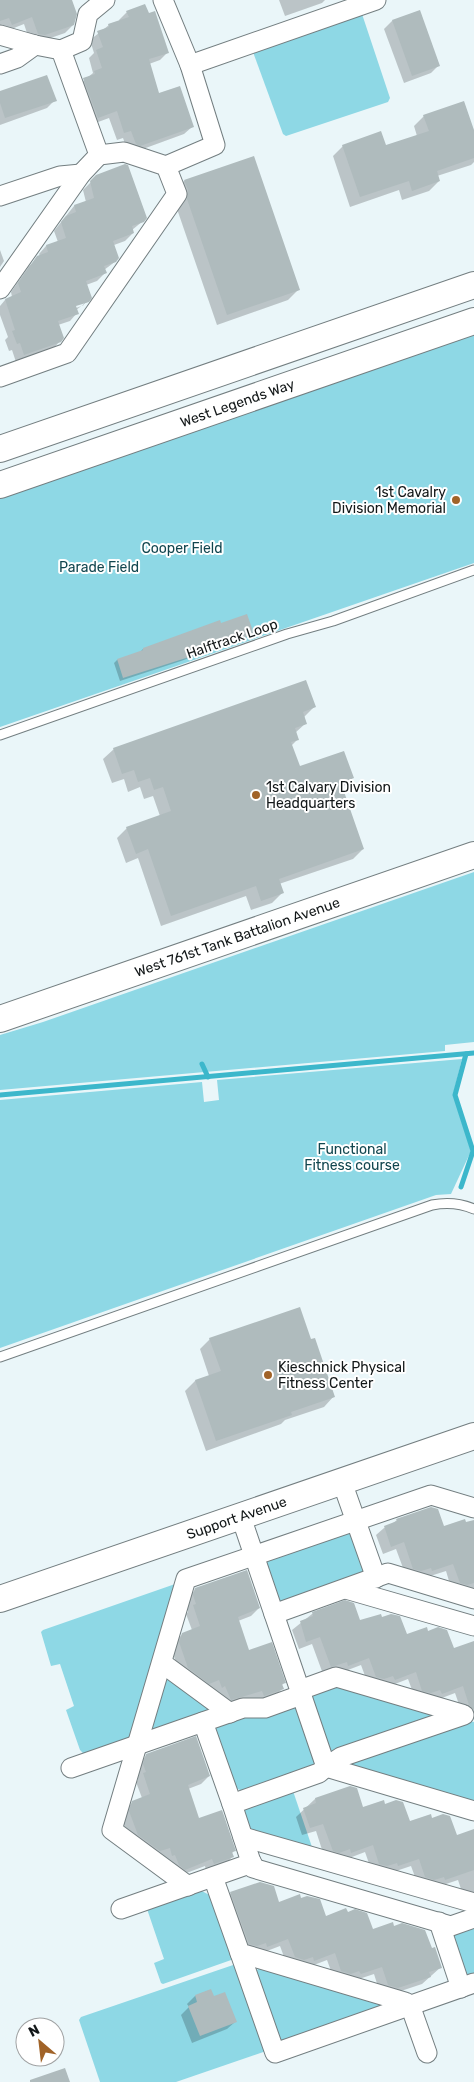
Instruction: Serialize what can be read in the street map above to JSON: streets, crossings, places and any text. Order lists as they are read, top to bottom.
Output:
{
  "streets": {
    "street": ["West Legends Way", "West 761st Tank Battalion Avenue", "Support Avenue"],
    "lane": ["Halftrack Loop"]
  },
  "parks": ["Cooper Field", "Parade Field", "Functional Fitness course"],
  "places": ["1st Cavalry Division Memorial", "1st Calvary Division Headquarters", "Kieschnick Physical Fitness Center"],
  "north": "top left"
}
